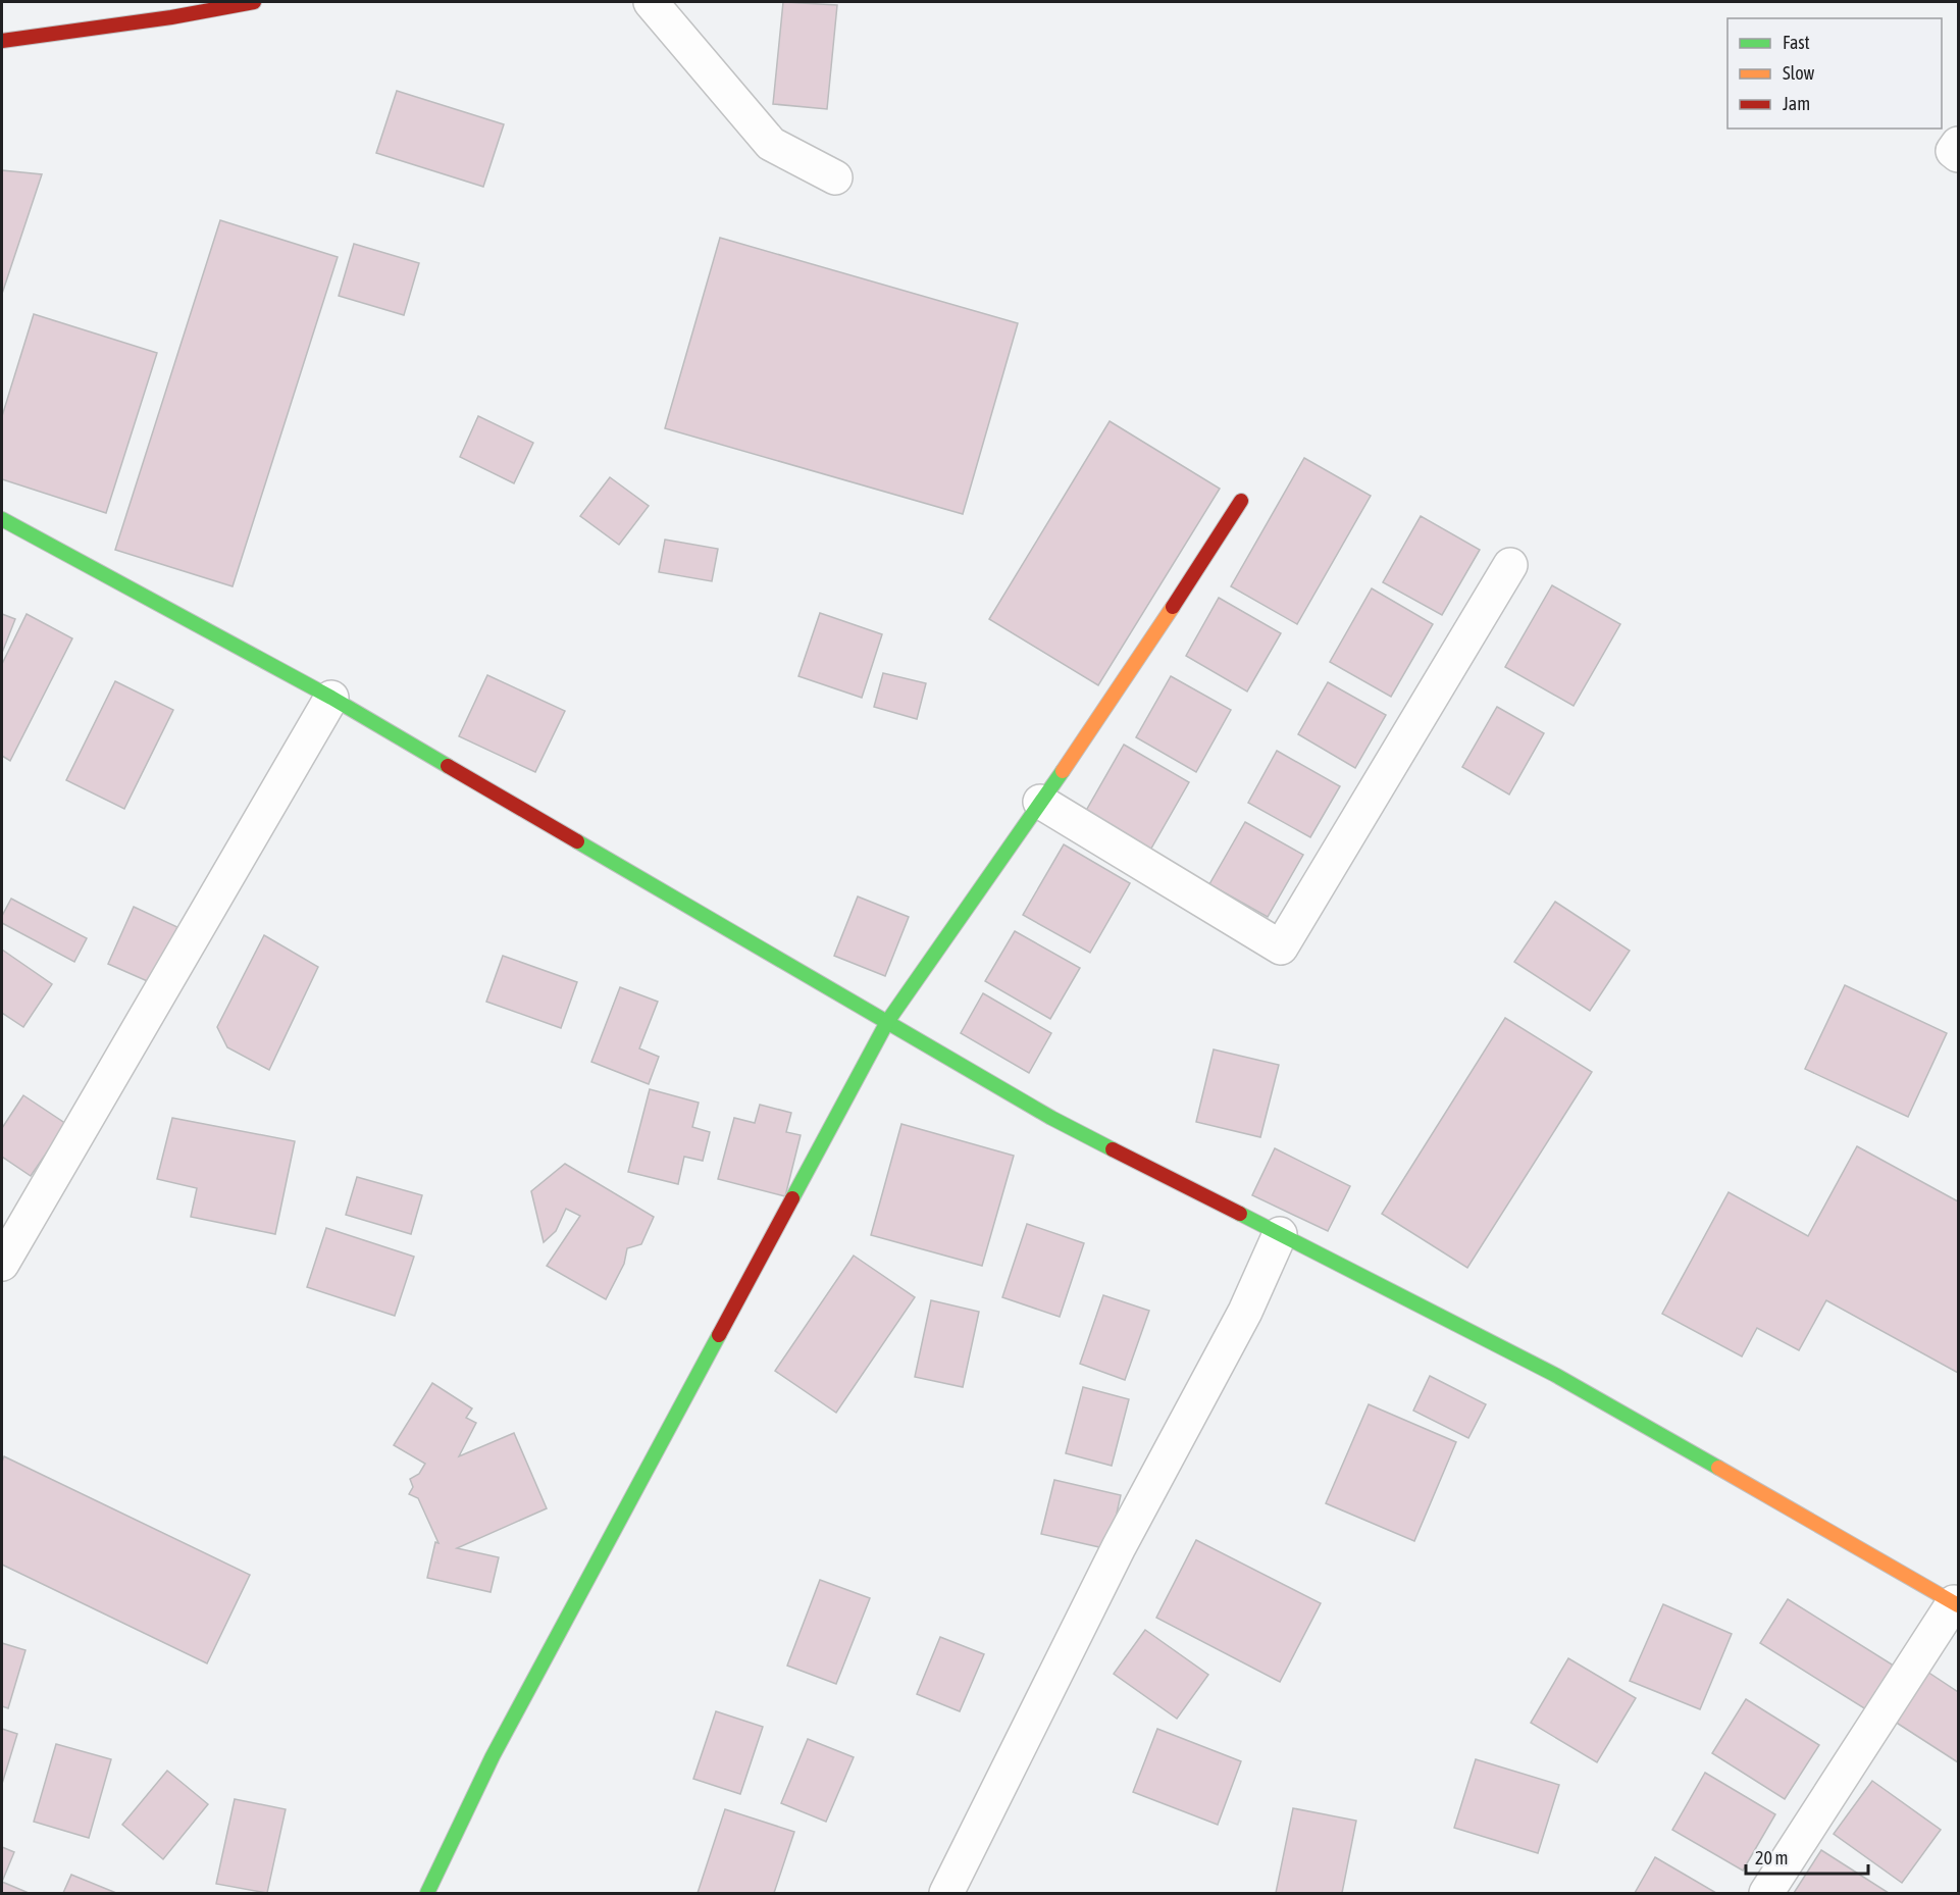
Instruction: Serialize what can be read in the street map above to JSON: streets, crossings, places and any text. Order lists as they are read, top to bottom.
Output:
{
  "legend": ["Fast", "Slow", "Jam"],
  "scale_bar": "20 m"
}
